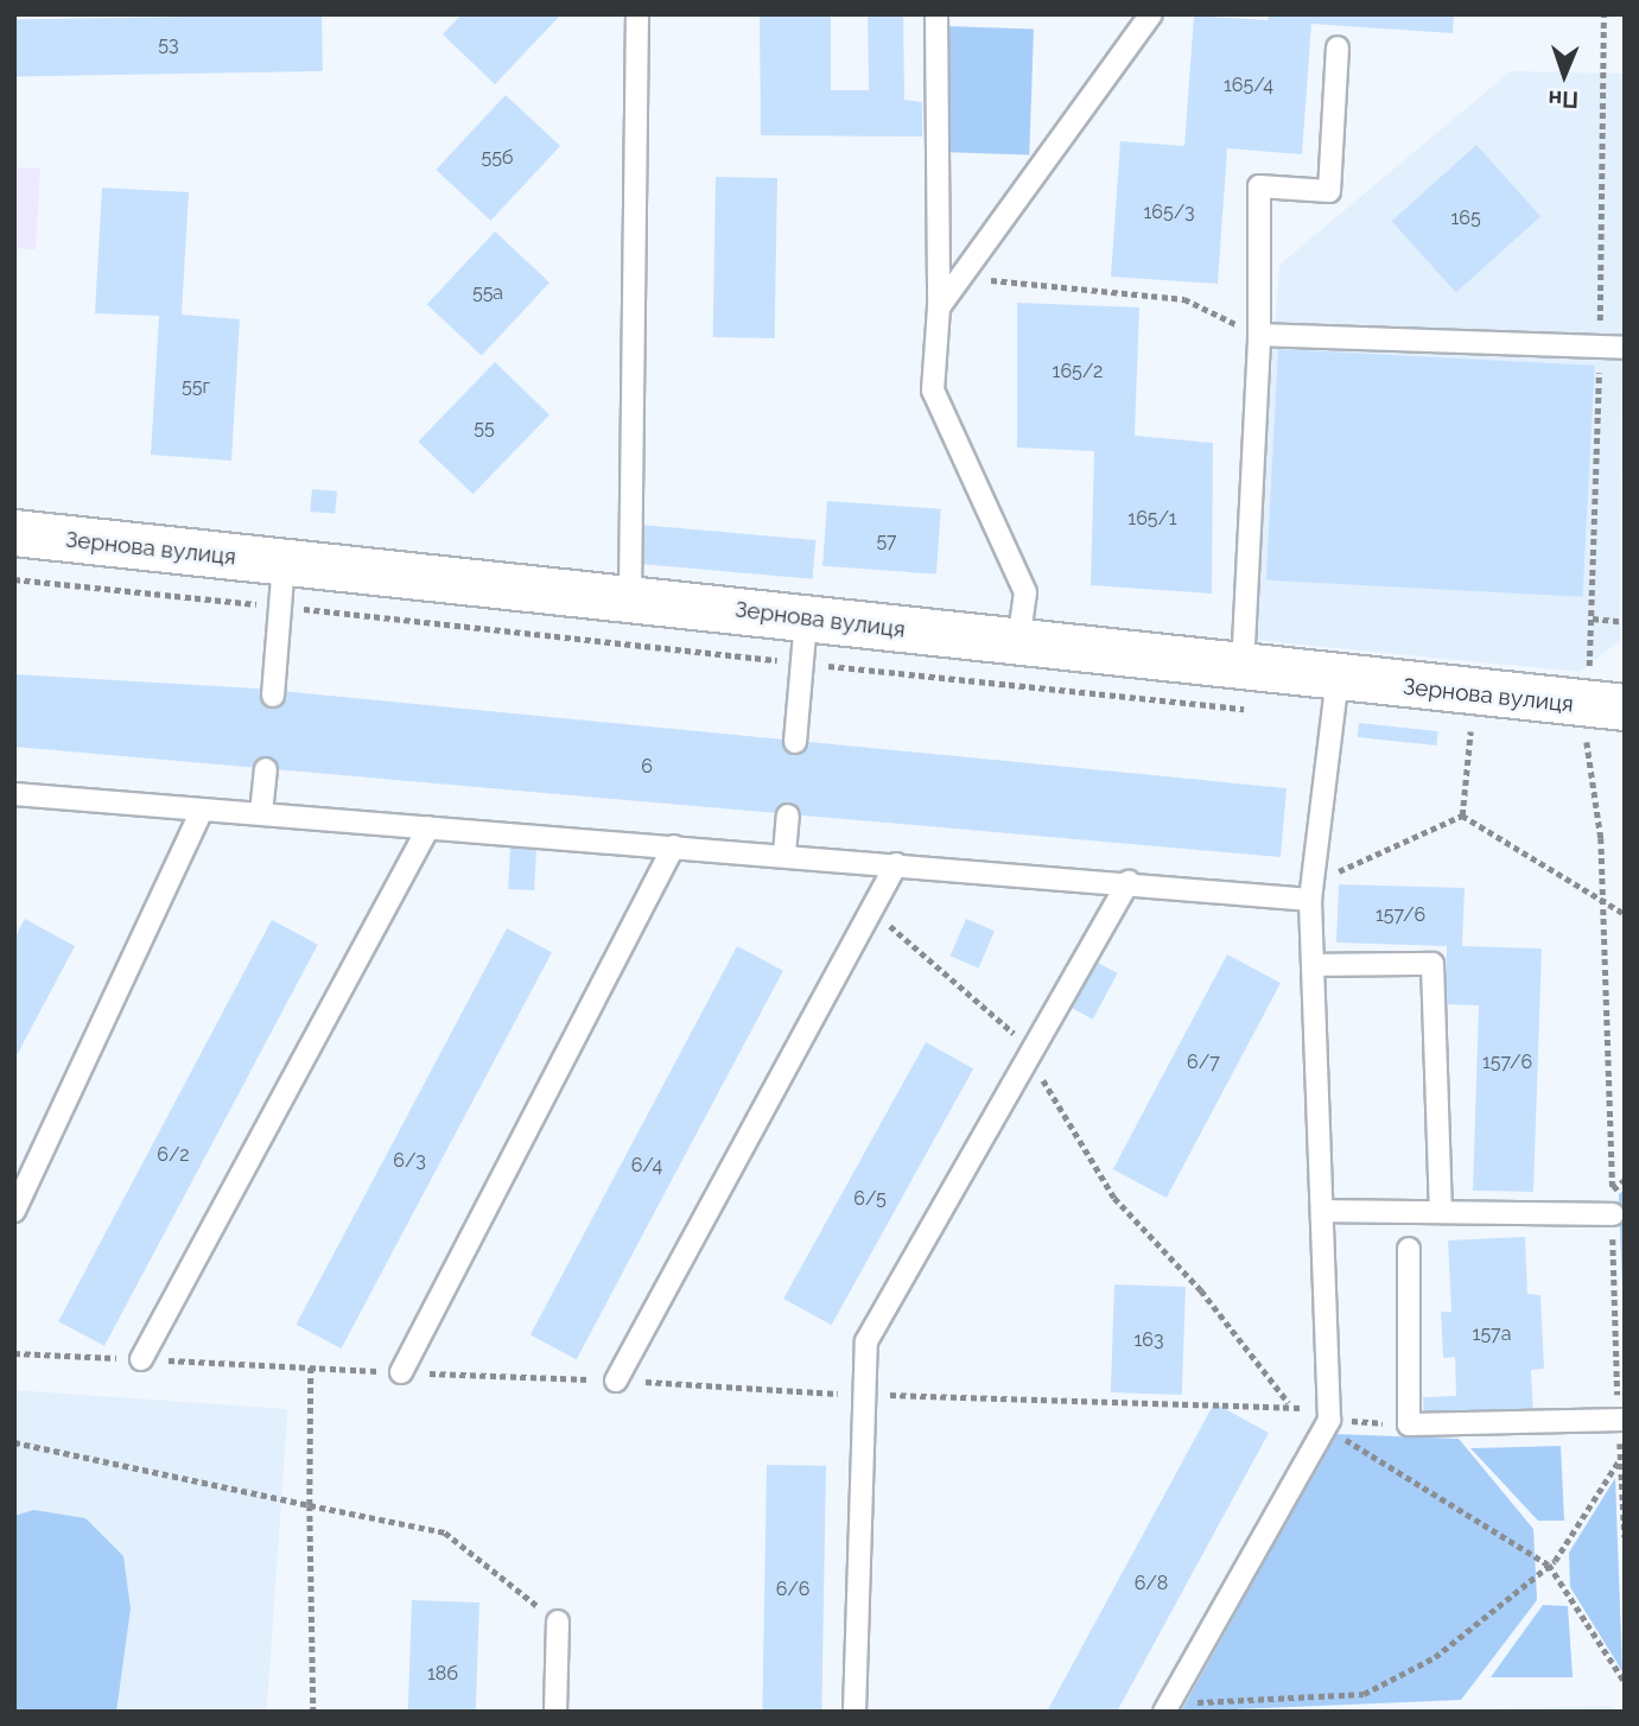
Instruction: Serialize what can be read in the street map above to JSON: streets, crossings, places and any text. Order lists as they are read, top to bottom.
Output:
{
  "streets": {
    "street": ["Зернова вулиця"]
  },
  "house_numbers": [
    "53",
    "165/4",
    "55б",
    "165/3",
    "165",
    "55а",
    "165/2",
    "55г",
    "55",
    "165/1",
    "57",
    "6",
    "157/6",
    "6/7",
    "157/6",
    "6/2",
    "6/3",
    "6/4",
    "6/5",
    "157а",
    "163",
    "6/8",
    "6/6",
    "18б"
  ],
  "north": "bottom"
}
